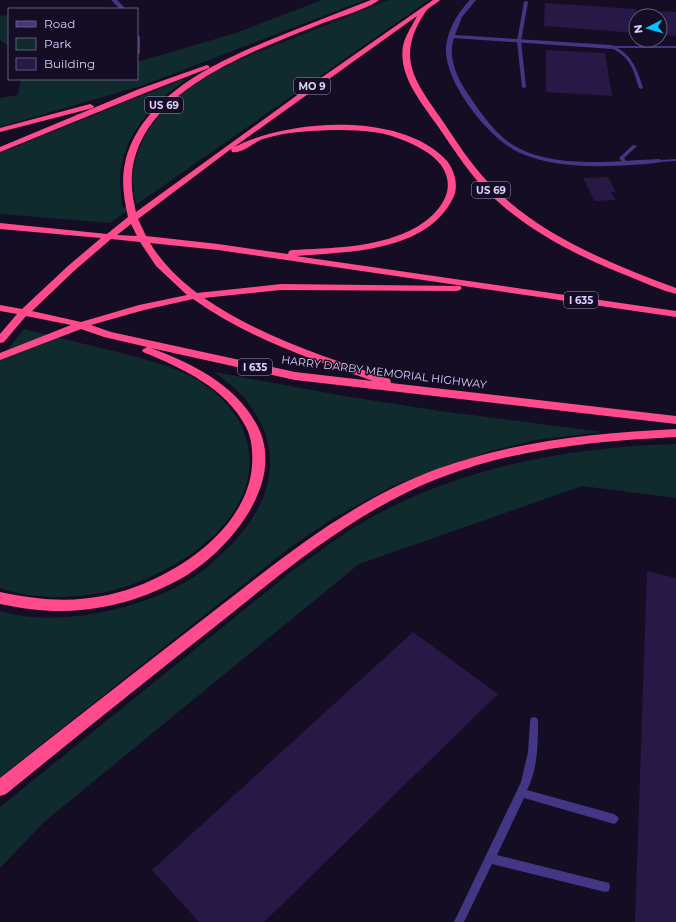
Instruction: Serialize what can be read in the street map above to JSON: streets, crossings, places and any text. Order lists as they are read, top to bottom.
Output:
{
  "streets": {
    "highway": [
      "MO 9",
      "US 69",
      "I 635",
      "HARRY DARBY MEMORIAL HIGHWAY"
    ]
  },
  "crossings": [
    ["MO 9", "US 69"],
    ["US 69", "HARRY DARBY MEMORIAL HIGHWAY"]
  ],
  "legend": ["Road", "Park", "Building"],
  "north": "left"
}
